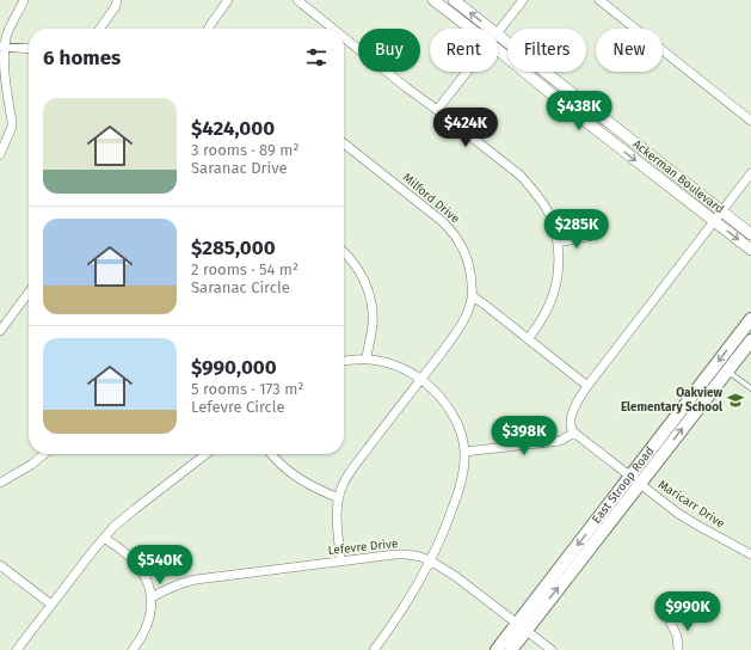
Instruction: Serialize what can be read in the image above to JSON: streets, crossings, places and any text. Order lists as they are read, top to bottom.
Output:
{
  "streets": {
    "main road": ["East Stroop Road"],
    "street": [
      "Ackerman Boulevard",
      "Milford Drive",
      "Maricarr Drive",
      "Lefevre Drive"
    ]
  },
  "crossings": [
    ["East Stroop Road", "Maricarr Drive"],
    ["East Stroop Road", "Lefevre Drive"]
  ],
  "places": {
    "school or university": ["Oakview Elementary School"]
  },
  "page": {
    "chip": [
      "Buy",
      "Rent",
      "Filters",
      "New"
    ],
    "heading": "6 homes",
    "list": [
      {
        "name": "$424,000",
        "note": "3 rooms · 89 m² · Saranac Drive"
      },
      {
        "name": "$285,000",
        "note": "2 rooms · 54 m² · Saranac Circle"
      },
      {
        "name": "$990,000",
        "note": "5 rooms · 173 m² · Lefevre Circle"
      }
    ],
    "price": [
      "$438K",
      "$424K",
      "$285K",
      "$398K",
      "$540K",
      "$990K"
    ]
  }
}
